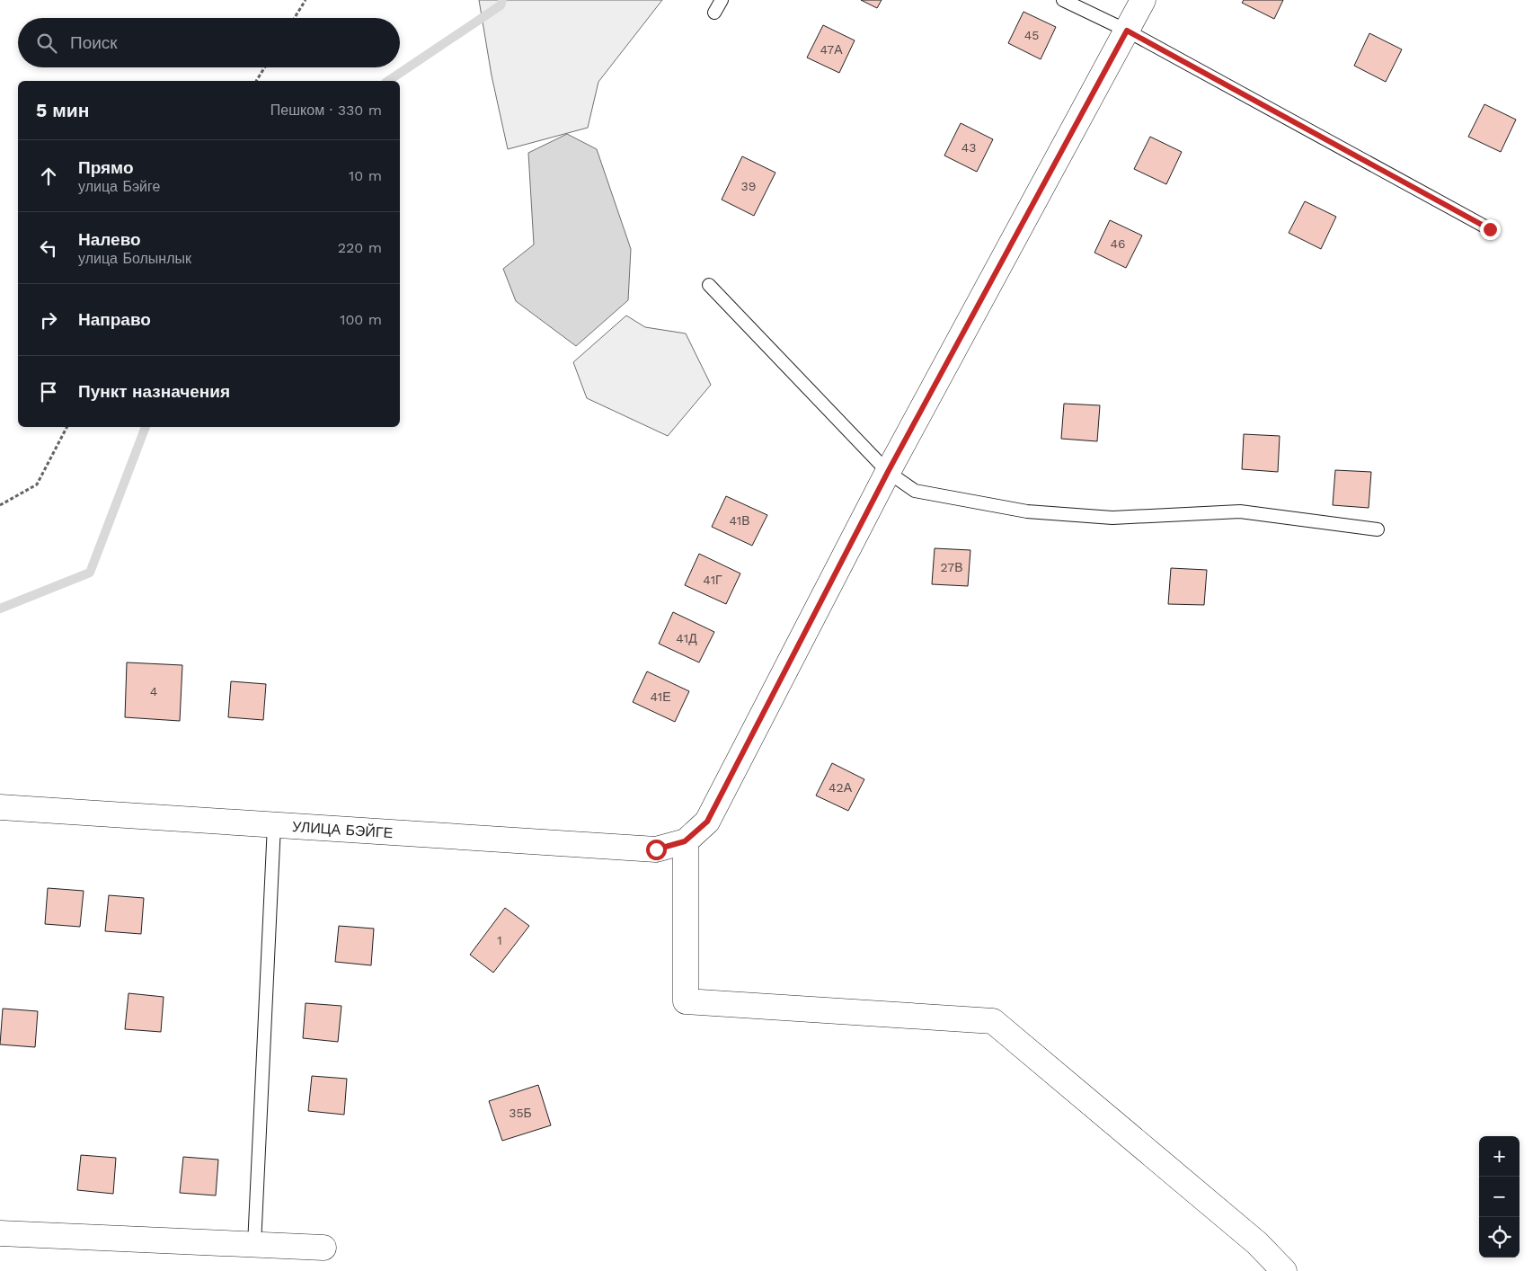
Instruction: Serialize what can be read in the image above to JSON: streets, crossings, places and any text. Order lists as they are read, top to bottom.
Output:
{
  "streets": {
    "street": ["УЛИЦА БЭЙГЕ"]
  },
  "house_numbers": [
    "45",
    "47А",
    "43",
    "39",
    "46",
    "41В",
    "27В",
    "41Г",
    "41Д",
    "4",
    "41Е",
    "42А",
    "1",
    "35Б"
  ],
  "page": {
    "search": "Поиск",
    "heading": ["5 мин", "Пешком · 330 m"],
    "list": [
      ["Прямо", "улица Бэйге", "10 m"],
      ["Налево", "улица Болынлык", "220 m"],
      ["Направо", "100 m"],
      "Пункт назначения"
    ],
    "map_buttons": ["+", "−"]
  }
}
